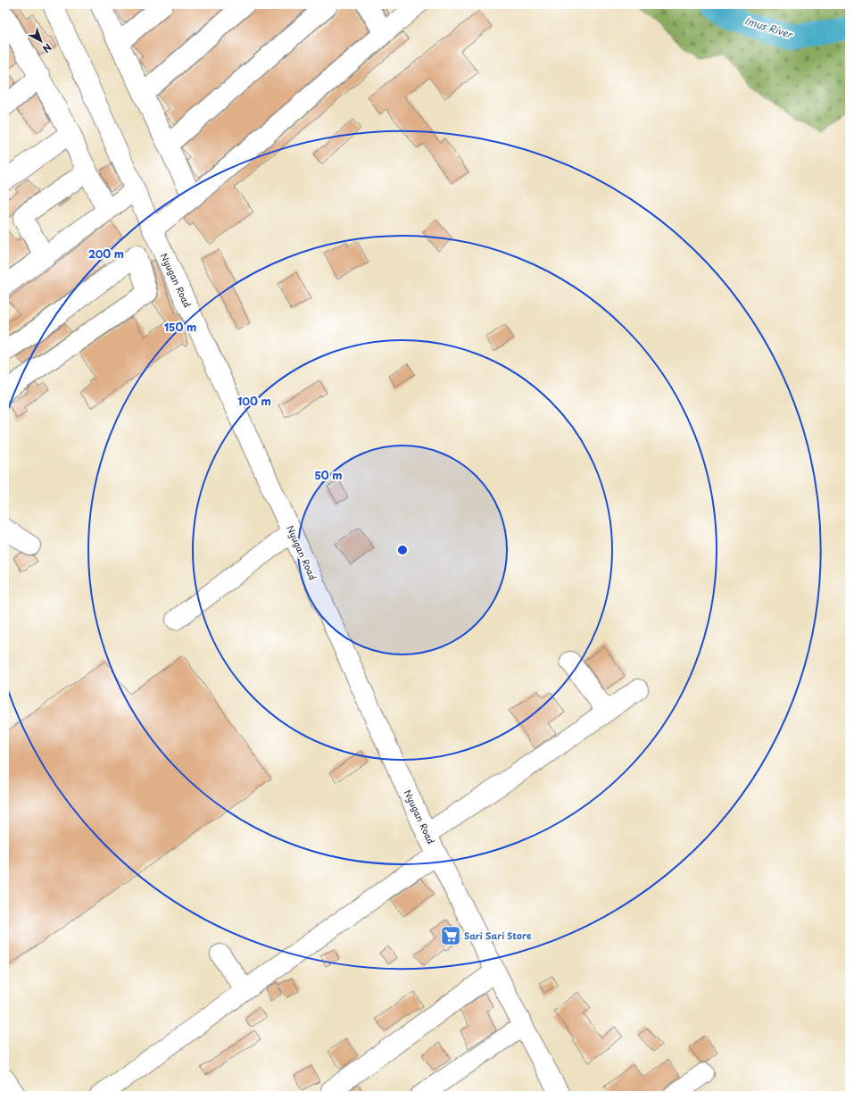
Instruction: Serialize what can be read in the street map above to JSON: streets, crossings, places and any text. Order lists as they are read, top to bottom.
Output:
{
  "streets": {
    "street": ["Nyugan Road"]
  },
  "water": ["Imus River"],
  "places": {
    "supermarket": ["Sari Sari Store"]
  },
  "north": "bottom right",
  "rings": [
    "200 m",
    "150 m",
    "100 m",
    "50 m"
  ]
}
